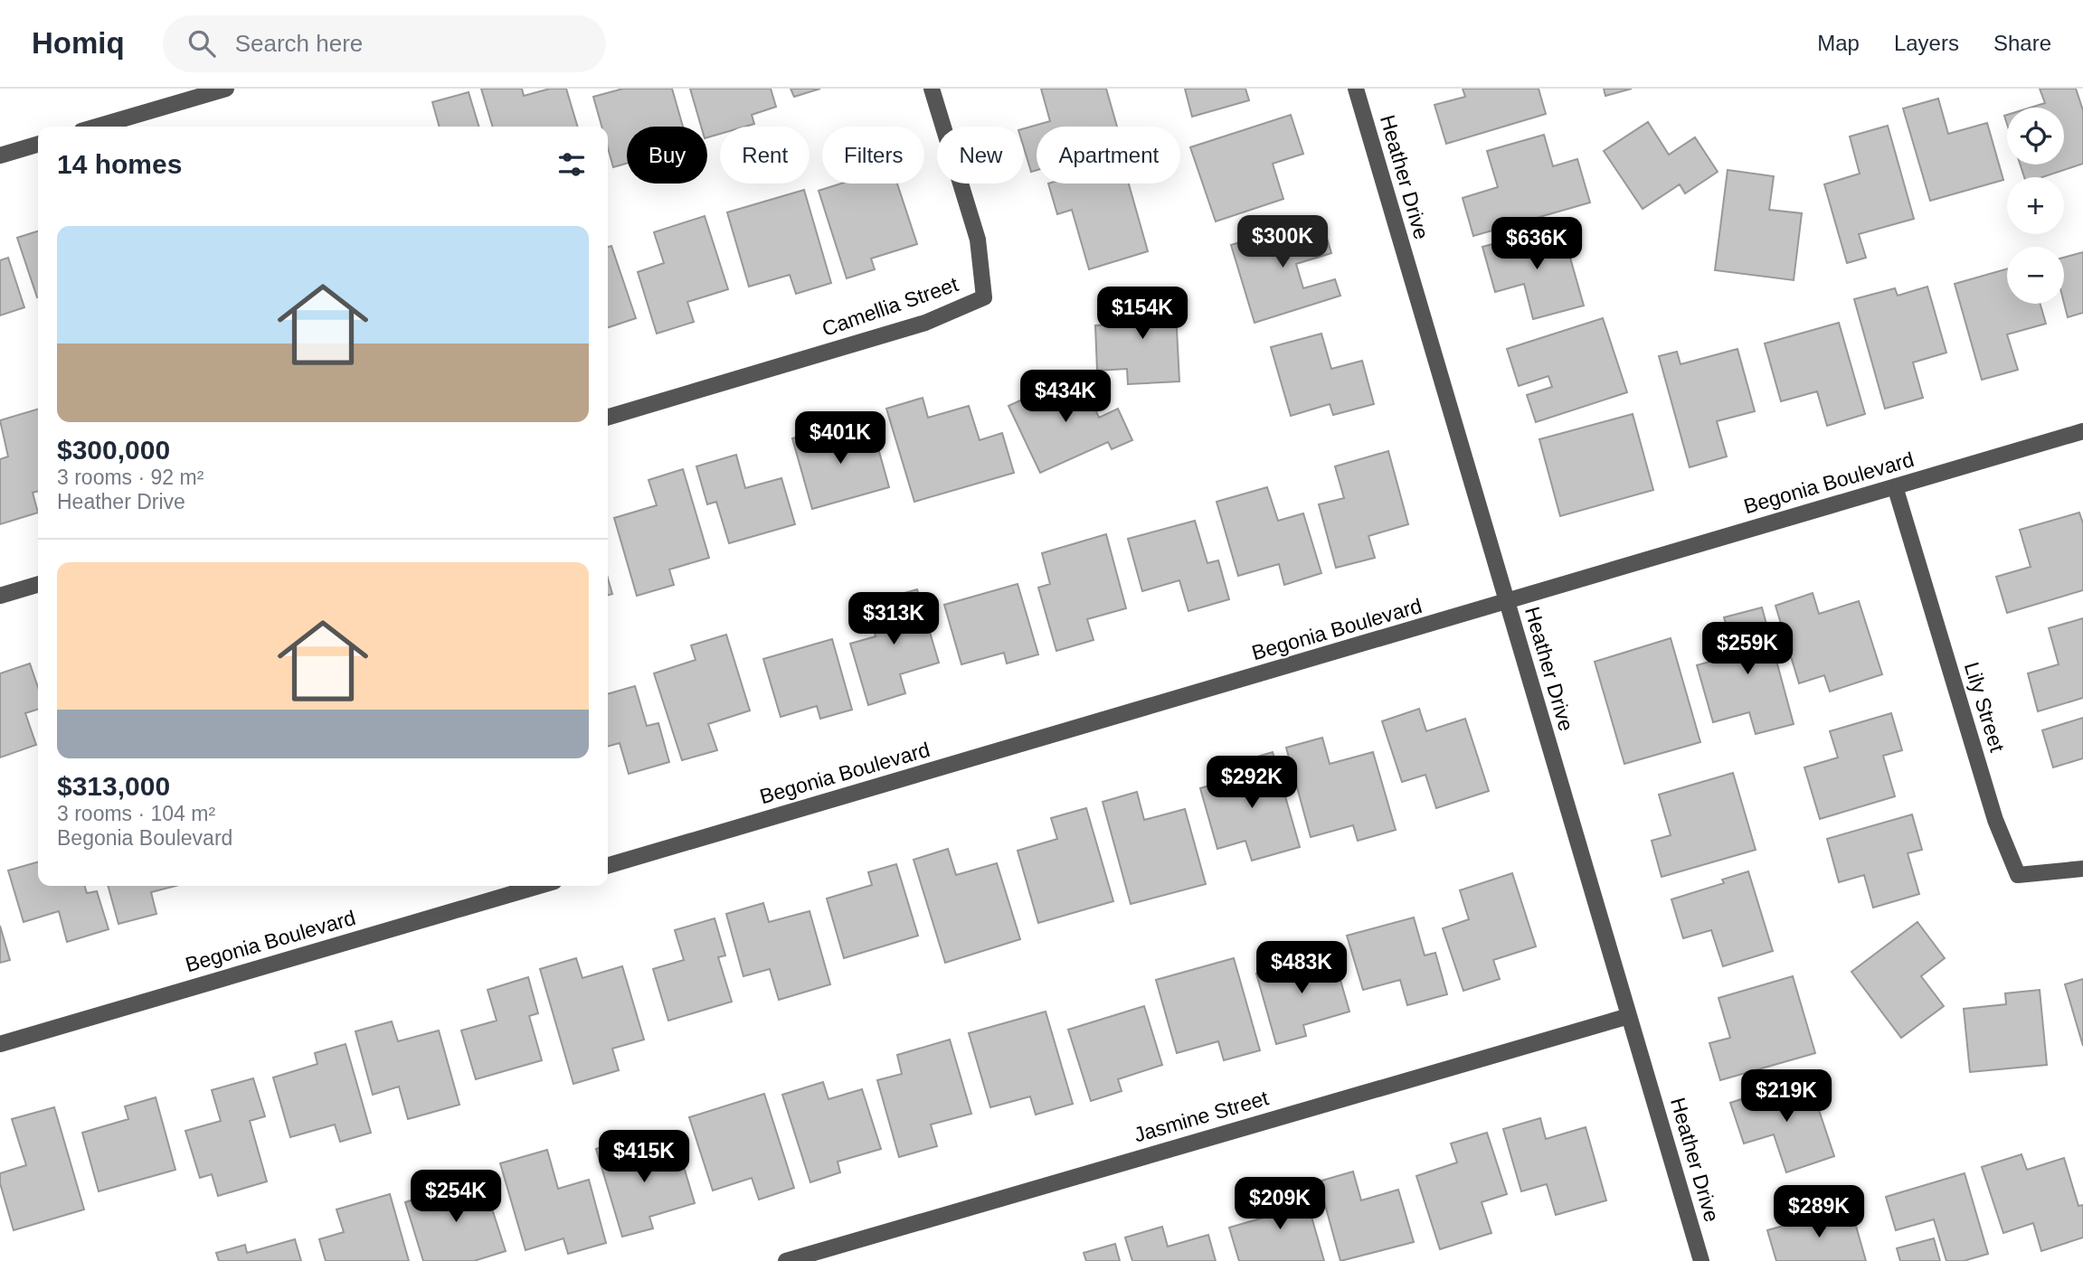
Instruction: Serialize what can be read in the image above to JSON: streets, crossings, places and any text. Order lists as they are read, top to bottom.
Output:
{
  "streets": {
    "street": [
      "Heather Drive",
      "Camellia Street",
      "Begonia Boulevard",
      "Lily Street",
      "Jasmine Street"
    ]
  },
  "crossings": [
    ["Heather Drive", "Begonia Boulevard"],
    ["Heather Drive", "Jasmine Street"],
    ["Begonia Boulevard", "Lily Street"]
  ],
  "page": {
    "header": "Homiq",
    "search": "Search here",
    "nav": ["Map", "Layers", "Share"],
    "map_buttons": ["+", "−"],
    "chip": [
      "Buy",
      "Rent",
      "Filters",
      "New",
      "Apartment"
    ],
    "heading": "14 homes",
    "list": [
      {
        "name": "$300,000",
        "note": "3 rooms · 92 m² · Heather Drive"
      },
      {
        "name": "$313,000",
        "note": "3 rooms · 104 m² · Begonia Boulevard"
      }
    ],
    "price": [
      "$300K",
      "$636K",
      "$154K",
      "$434K",
      "$401K",
      "$313K",
      "$259K",
      "$292K",
      "$483K",
      "$219K",
      "$415K",
      "$254K",
      "$209K",
      "$289K"
    ]
  }
}
